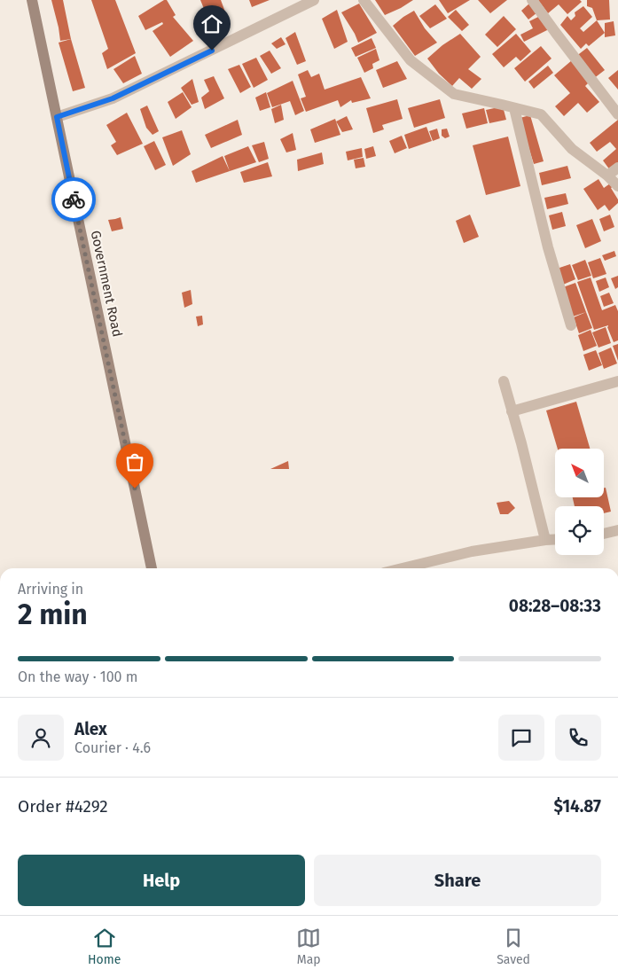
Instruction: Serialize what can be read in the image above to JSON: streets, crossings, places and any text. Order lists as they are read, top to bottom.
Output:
{
  "streets": {
    "street": ["Government Road"]
  },
  "north": "top left",
  "page": {
    "heading": ["2 min", "Arriving in", "08:28–08:33"],
    "panel": [
      "Alex",
      "Courier · 4.6",
      "Order #4292",
      "$14.87"
    ],
    "bar": "On the way · 100 m",
    "buttons": ["Help", "Share"],
    "tabs": ["Home", "Map", "Saved"]
  }
}
